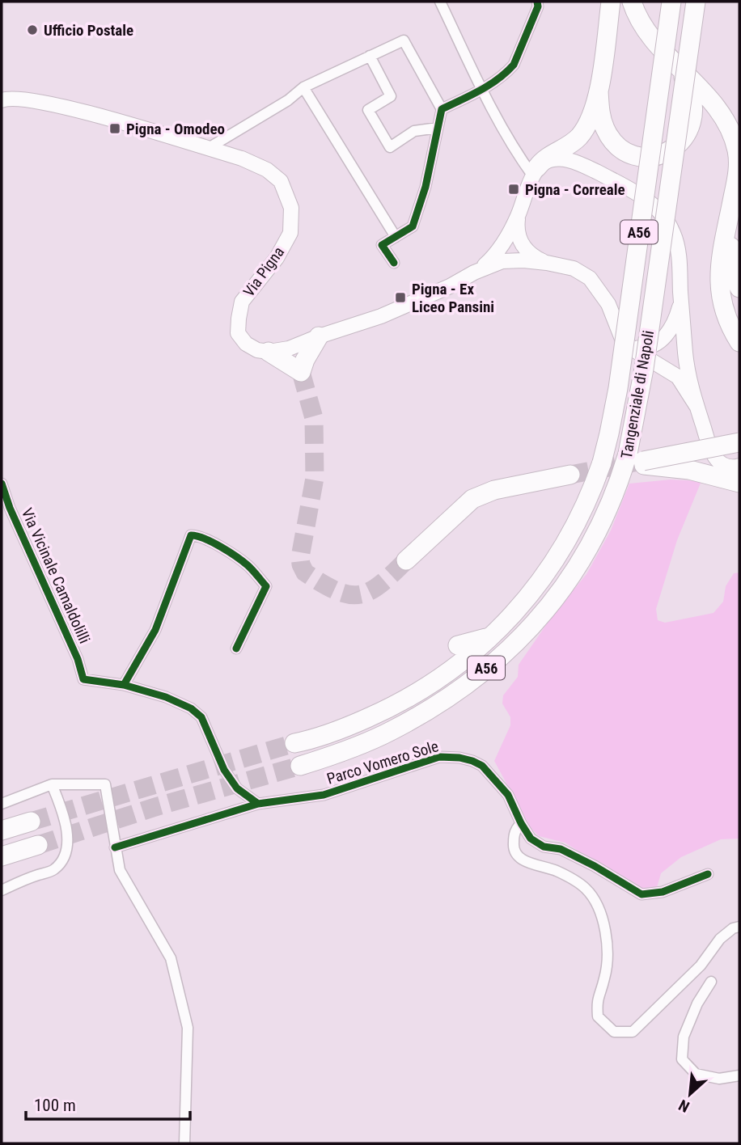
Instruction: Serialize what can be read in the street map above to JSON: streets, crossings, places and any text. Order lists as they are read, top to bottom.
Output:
{
  "streets": {
    "highway": ["A56", "Tangenziale di Napoli"],
    "main road": ["Via Pigna"],
    "street": ["Via Vicinale Camaldolilli", "Parco Vomero Sole"]
  },
  "places": {
    "other": ["Ufficio Postale"],
    "transit": ["Pigna - Omodeo", "Pigna - Correale", "Pigna - Ex Liceo Pansini"]
  },
  "scale_bar": "100 m",
  "north": "bottom left"
}
